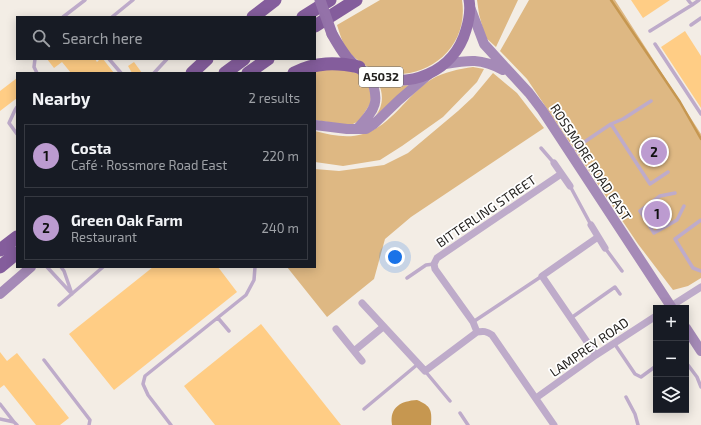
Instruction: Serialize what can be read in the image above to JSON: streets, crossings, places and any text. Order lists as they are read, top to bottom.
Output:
{
  "streets": {
    "main road": ["A5032", "ROSSMORE ROAD EAST"],
    "street": ["BITTERLING STREET", "LAMPREY ROAD"]
  },
  "crossings": [
    ["A5032", "ROSSMORE ROAD EAST"]
  ],
  "page": {
    "search": "Search here",
    "heading": ["Nearby", "2 results"],
    "list": [
      {
        "mark": "1",
        "name": "Costa",
        "note": "Café · Rossmore Road East",
        "value": "220 m"
      },
      {
        "mark": "2",
        "name": "Green Oak Farm",
        "note": "Restaurant",
        "value": "240 m"
      }
    ],
    "pins": ["2", "1"],
    "map_buttons": ["+", "−"]
  }
}
